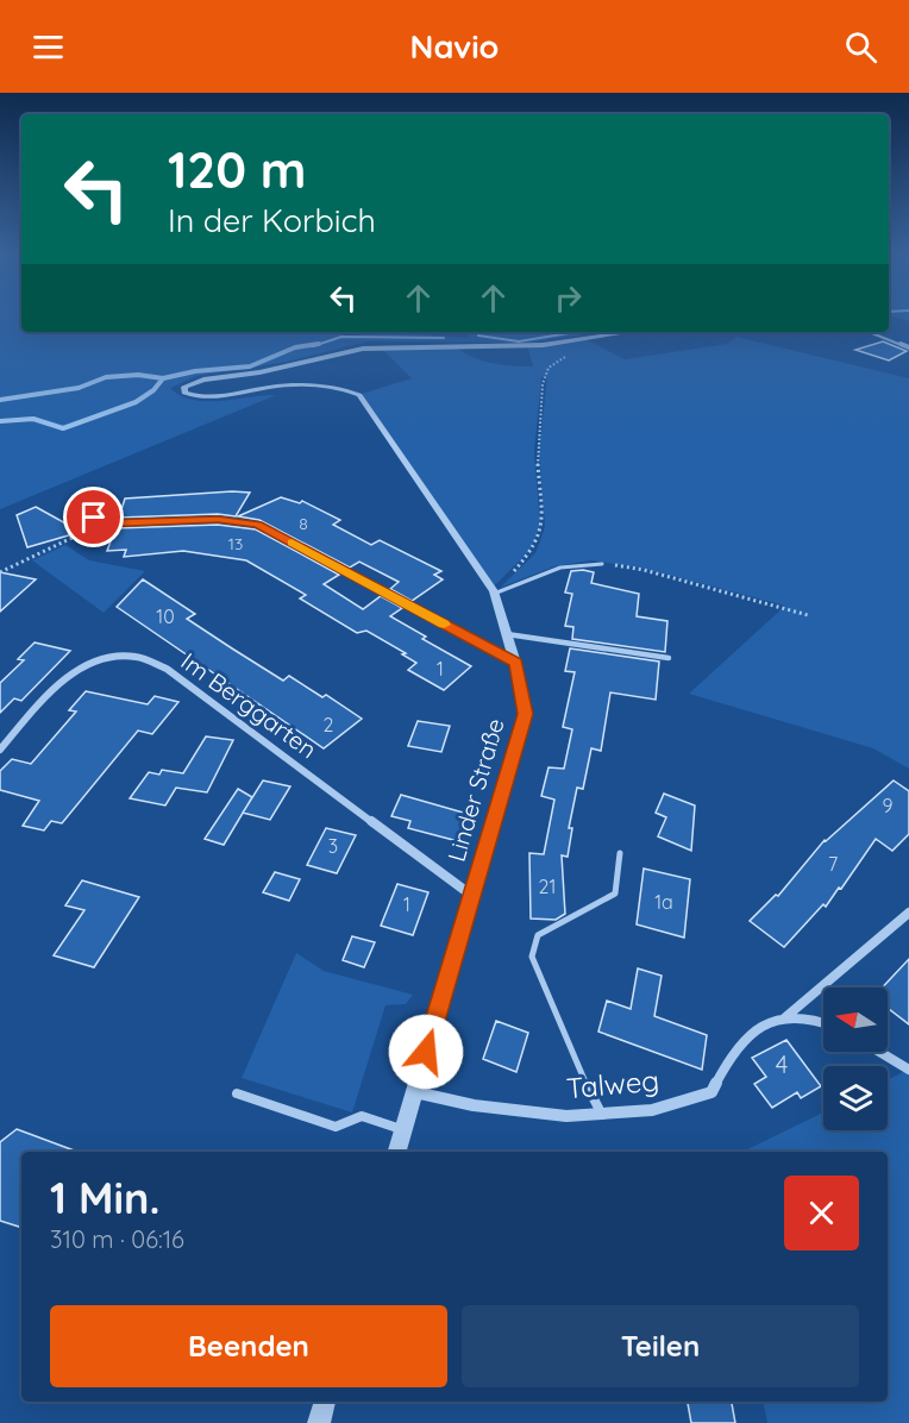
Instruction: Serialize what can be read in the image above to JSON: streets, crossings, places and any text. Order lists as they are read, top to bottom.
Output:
{
  "streets": {
    "street": ["Im Berggarten", "Linder Straße", "Talweg"]
  },
  "crossings": [
    ["Im Berggarten", "Linder Straße"],
    ["Linder Straße", "Talweg"]
  ],
  "house_numbers": [
    "8",
    "13",
    "10",
    "1",
    "2",
    "9",
    "3",
    "7",
    "21",
    "1a",
    "1",
    "4"
  ],
  "north": "left",
  "page": {
    "header": "Navio",
    "turn": ["120 m", "In der Korbich"],
    "heading": ["1 Min.", "310 m · 06:16"],
    "buttons": ["Beenden", "Teilen"]
  }
}
